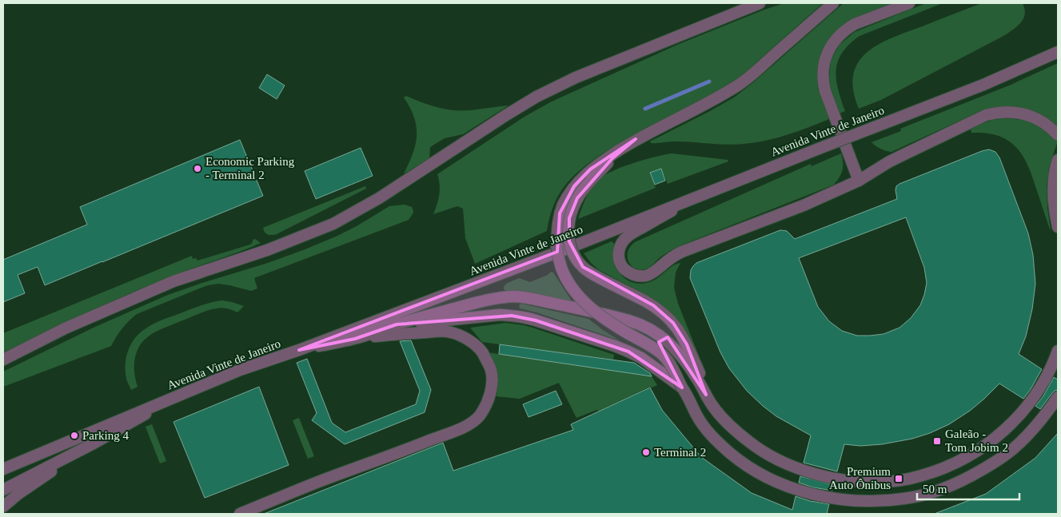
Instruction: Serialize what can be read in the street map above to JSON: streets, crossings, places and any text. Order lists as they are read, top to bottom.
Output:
{
  "streets": {
    "street": ["Avenida Vinte de Janeiro"]
  },
  "places": {
    "other": ["Economic Parking - Terminal 2", "Parking 4", "Terminal 2"],
    "transit": ["Galeão - Tom Jobim 2", "Premium Auto Ônibus"]
  },
  "scale_bar": "50 m"
}
